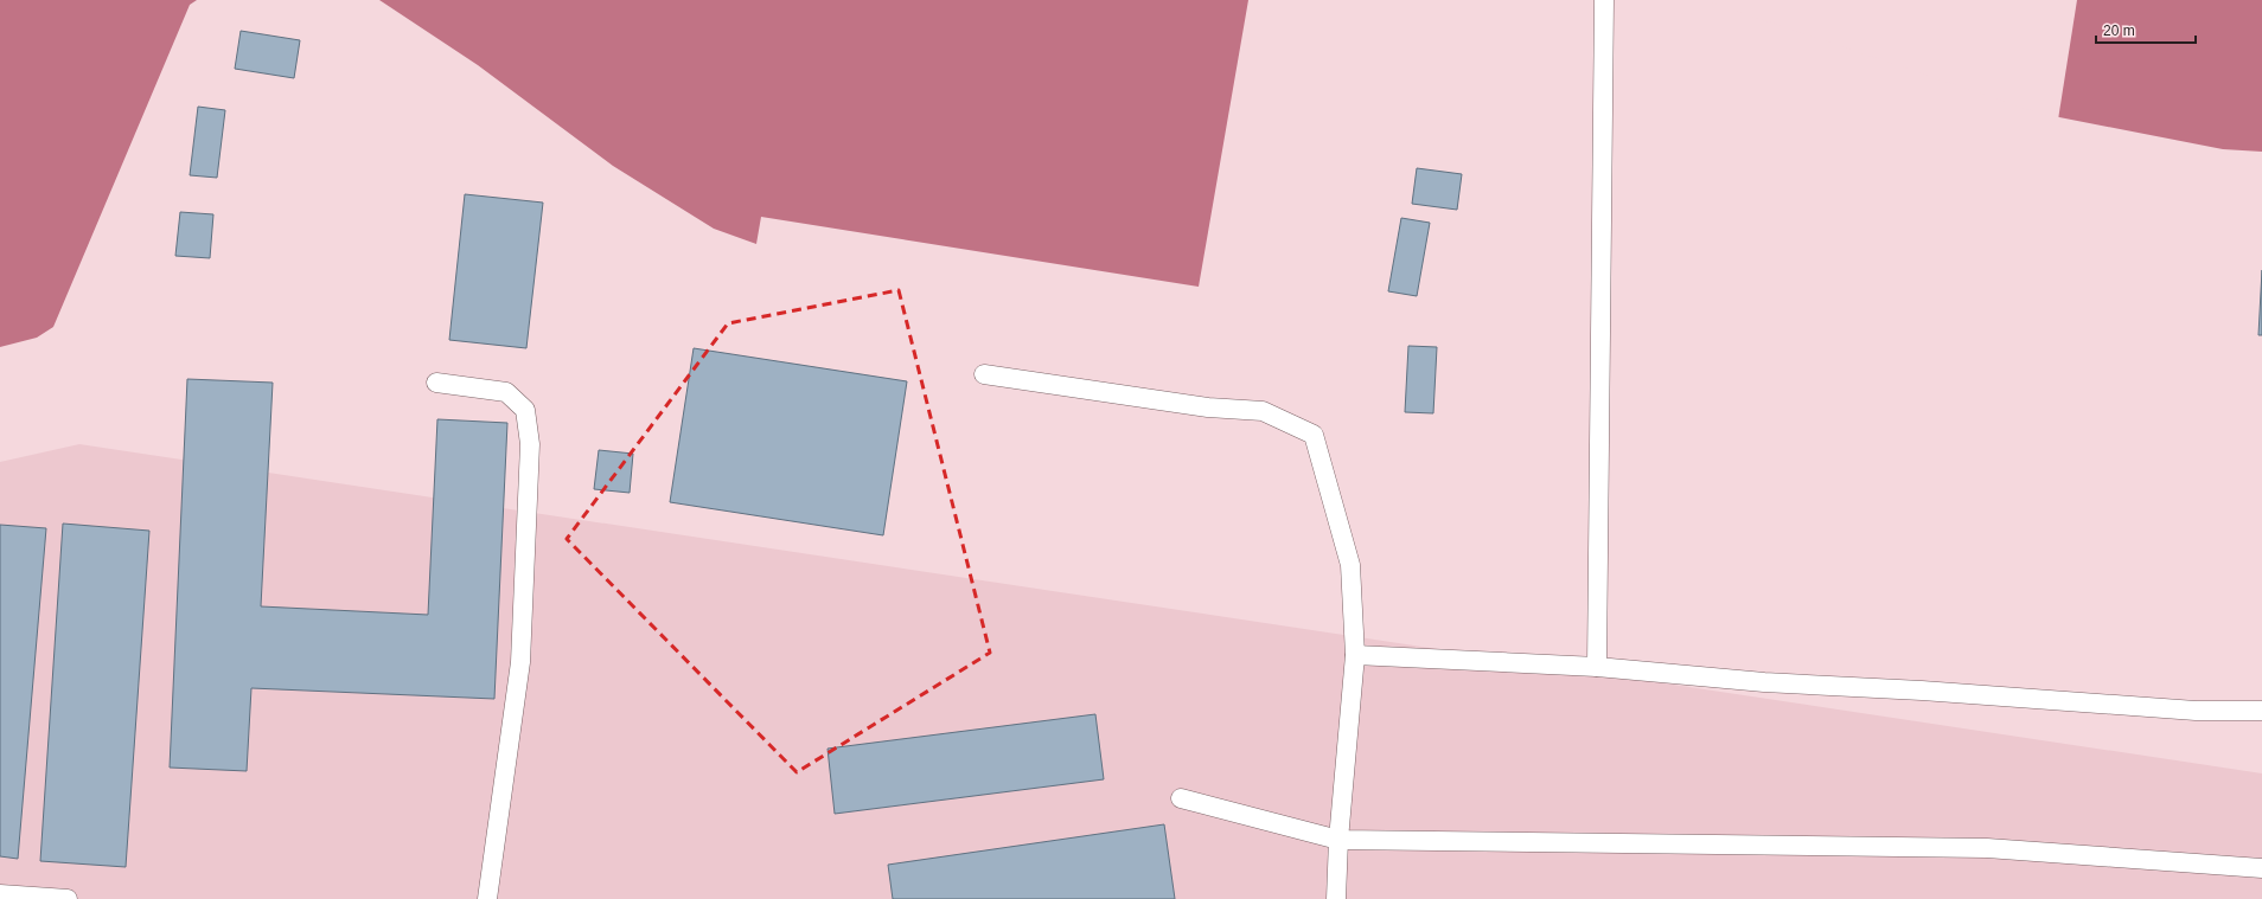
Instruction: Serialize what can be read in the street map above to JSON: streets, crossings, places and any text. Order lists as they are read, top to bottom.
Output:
{
  "scale_bar": "20 m"
}
